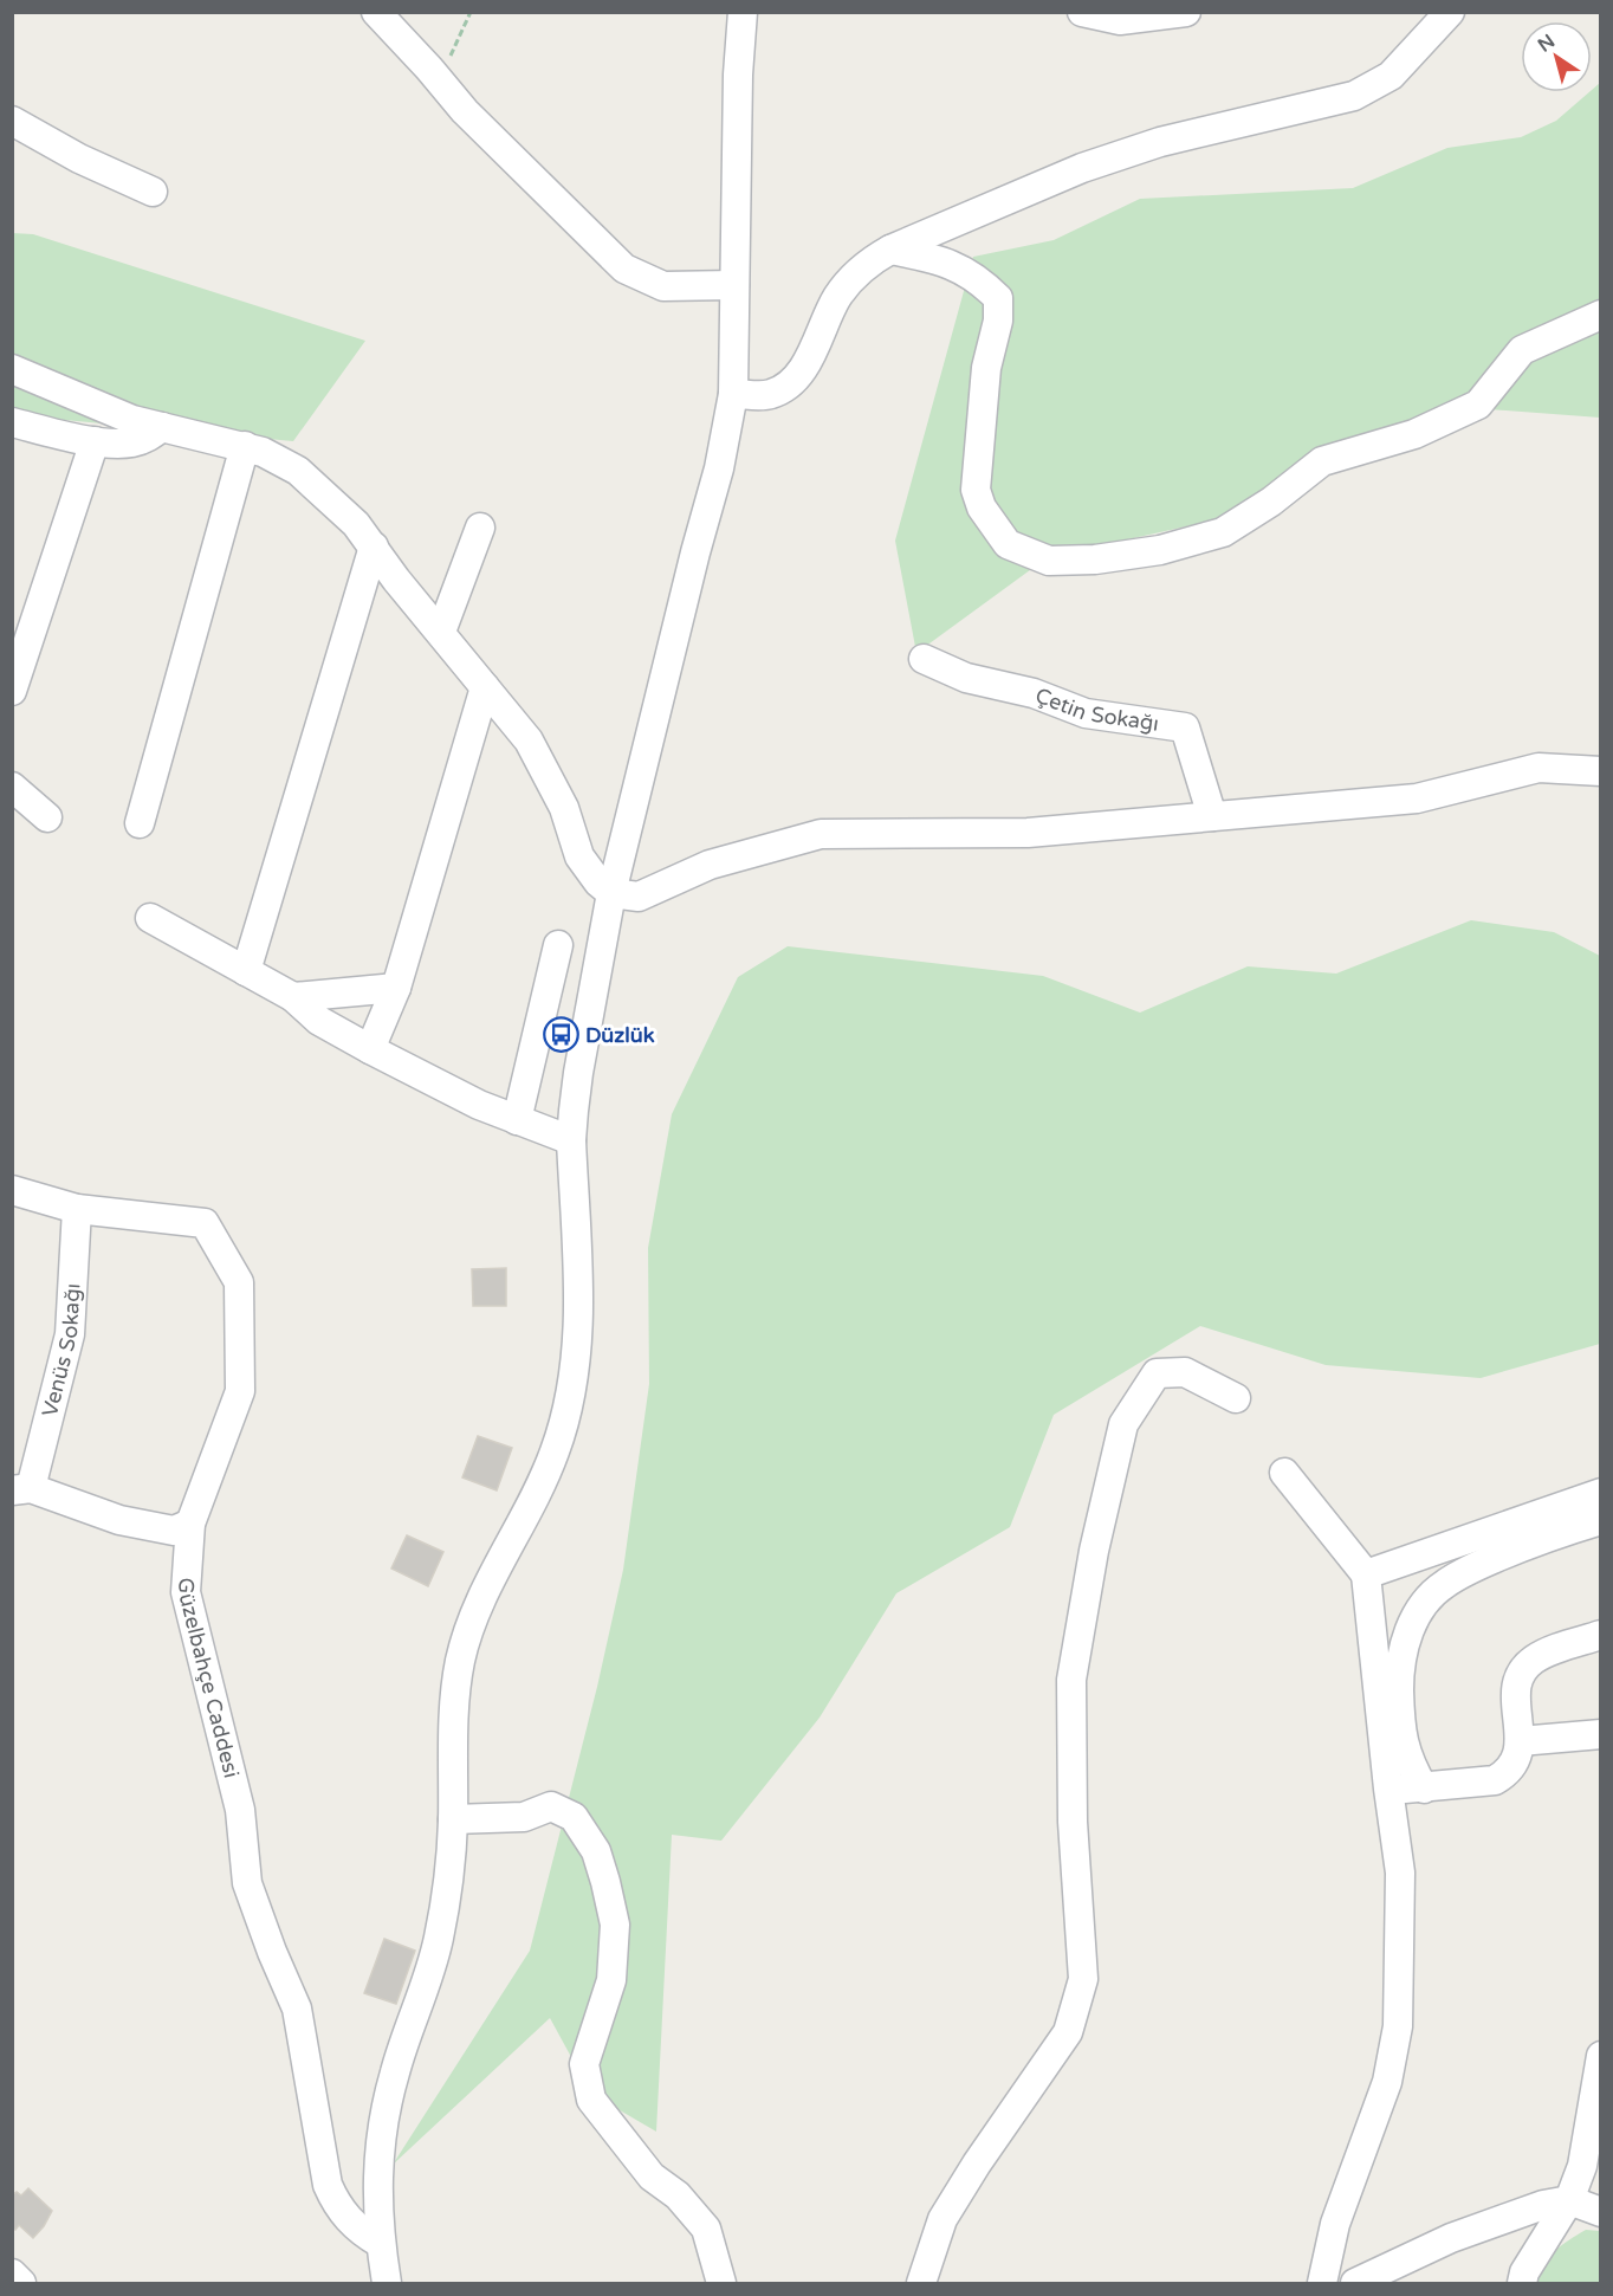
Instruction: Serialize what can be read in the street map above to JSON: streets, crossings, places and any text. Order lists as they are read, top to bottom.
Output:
{
  "streets": {
    "street": ["Çetin Sokağı", "Venüs Sokağı", "Güzelbahçe Caddesi"]
  },
  "crossings": [
    ["Venüs Sokağı", "Güzelbahçe Caddesi"]
  ],
  "places": {
    "bus stop": ["Düzlük"]
  },
  "north": "top left"
}
